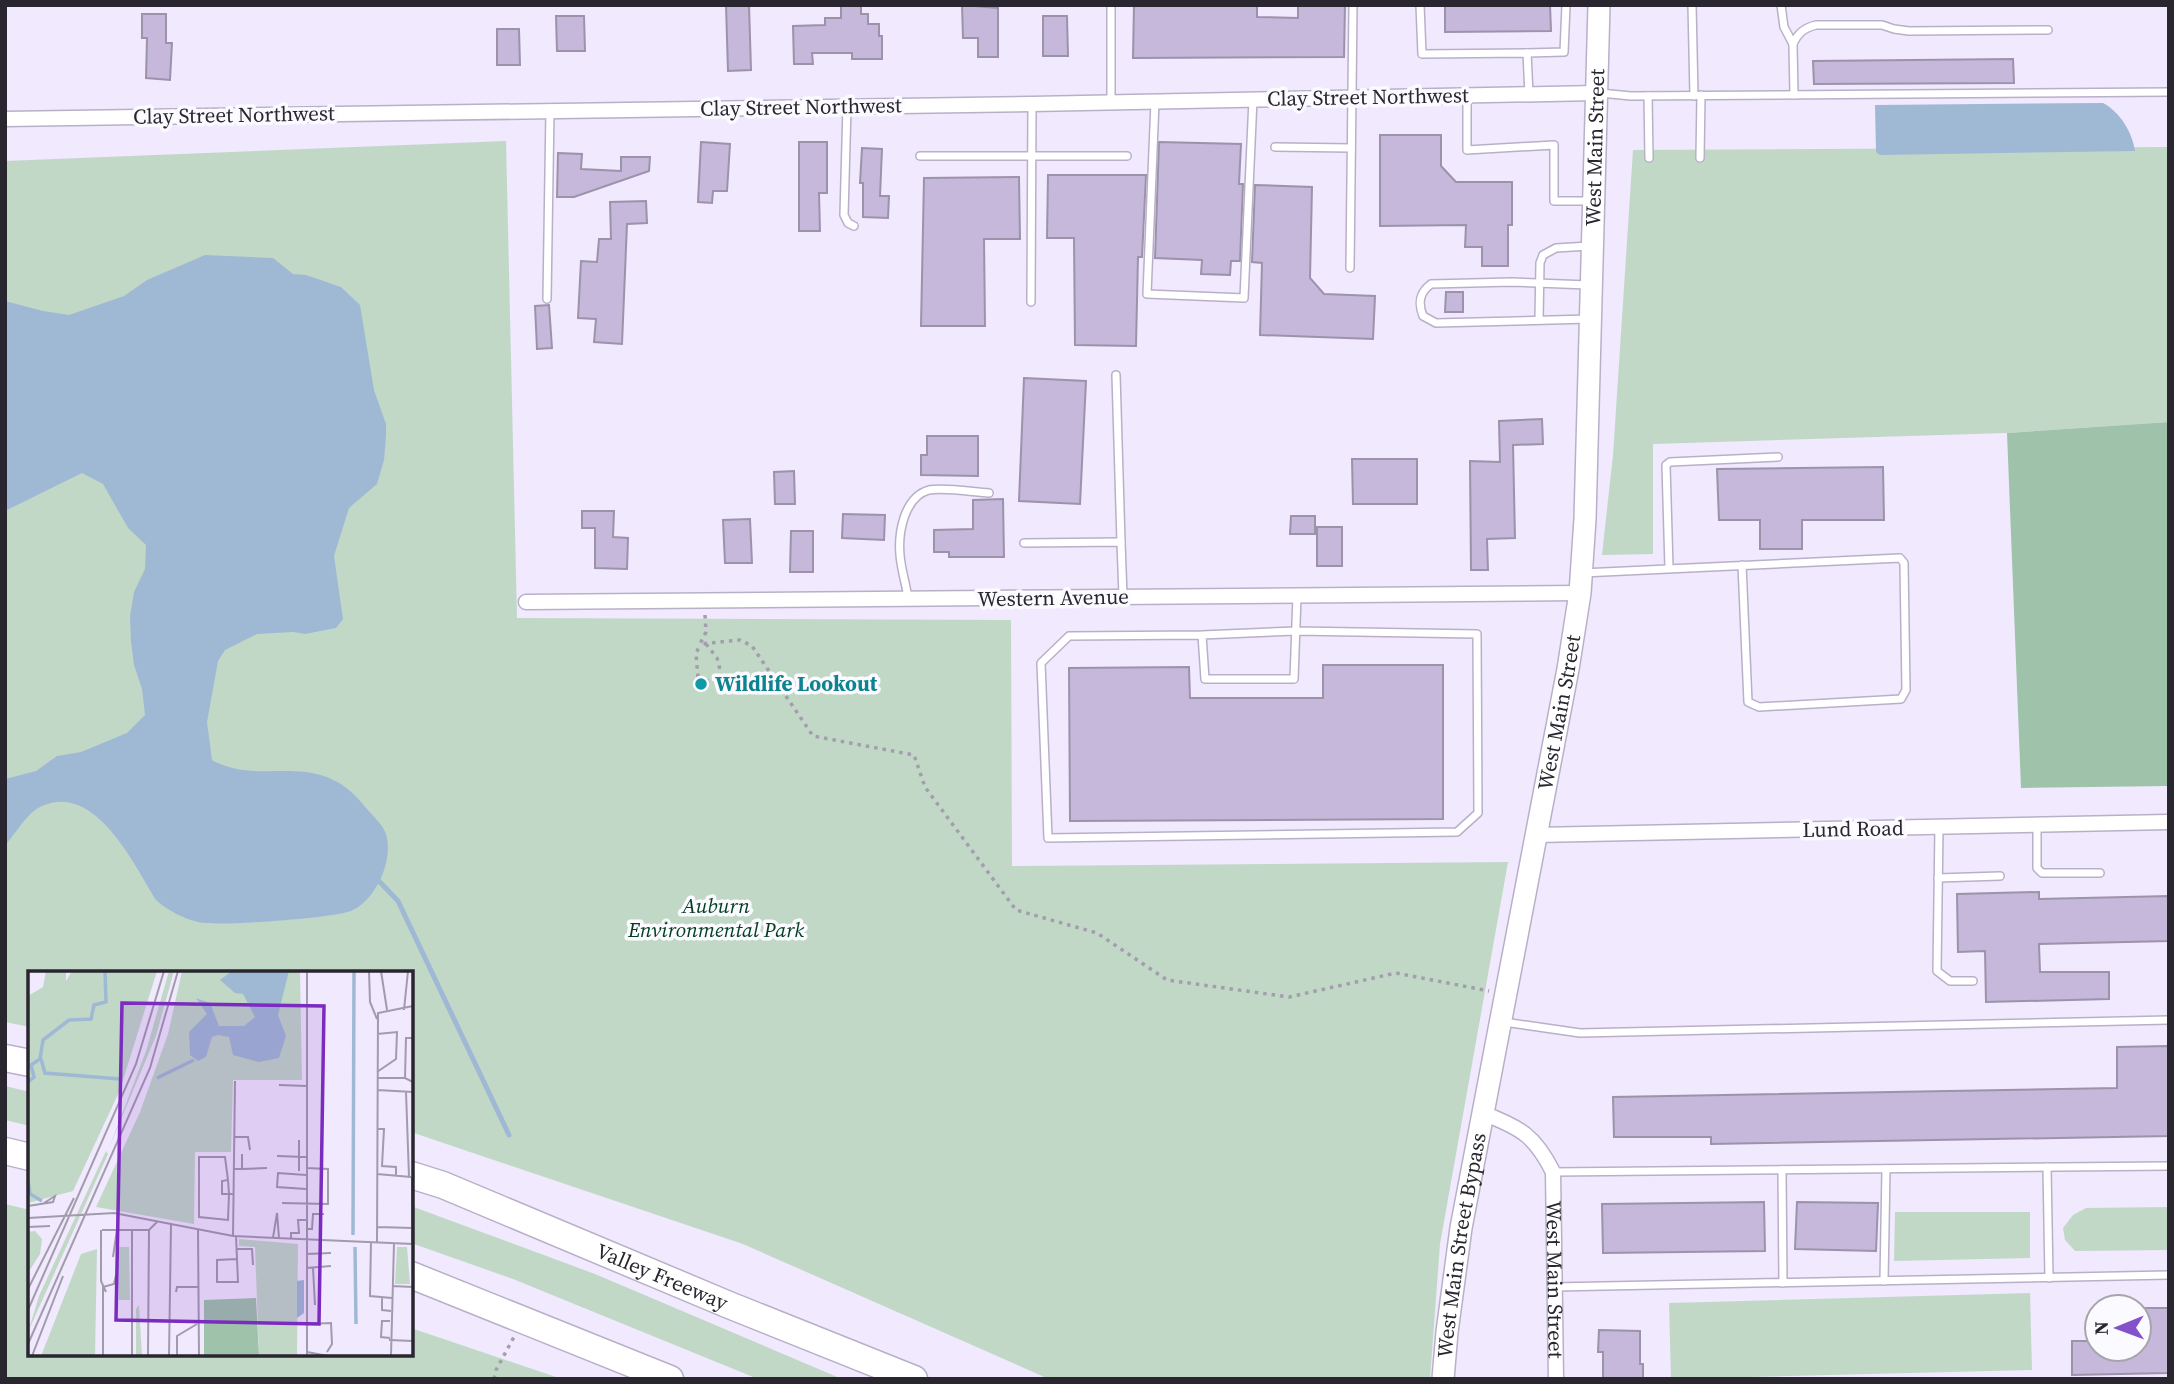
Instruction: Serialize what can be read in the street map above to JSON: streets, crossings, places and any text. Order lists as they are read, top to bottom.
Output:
{
  "streets": {
    "highway": ["Valley Freeway"],
    "main road": ["West Main Street", "West Main Street Bypass"],
    "street": ["Clay Street Northwest", "Western Avenue", "Lund Road"]
  },
  "crossings": [
    ["Clay Street Northwest", "West Main Street"],
    ["West Main Street", "Western Avenue"],
    ["West Main Street", "Lund Road"],
    ["West Main Street", "West Main Street Bypass"]
  ],
  "parks": ["Auburn Environmental Park"],
  "places": ["Wildlife Lookout"],
  "north": "left"
}
